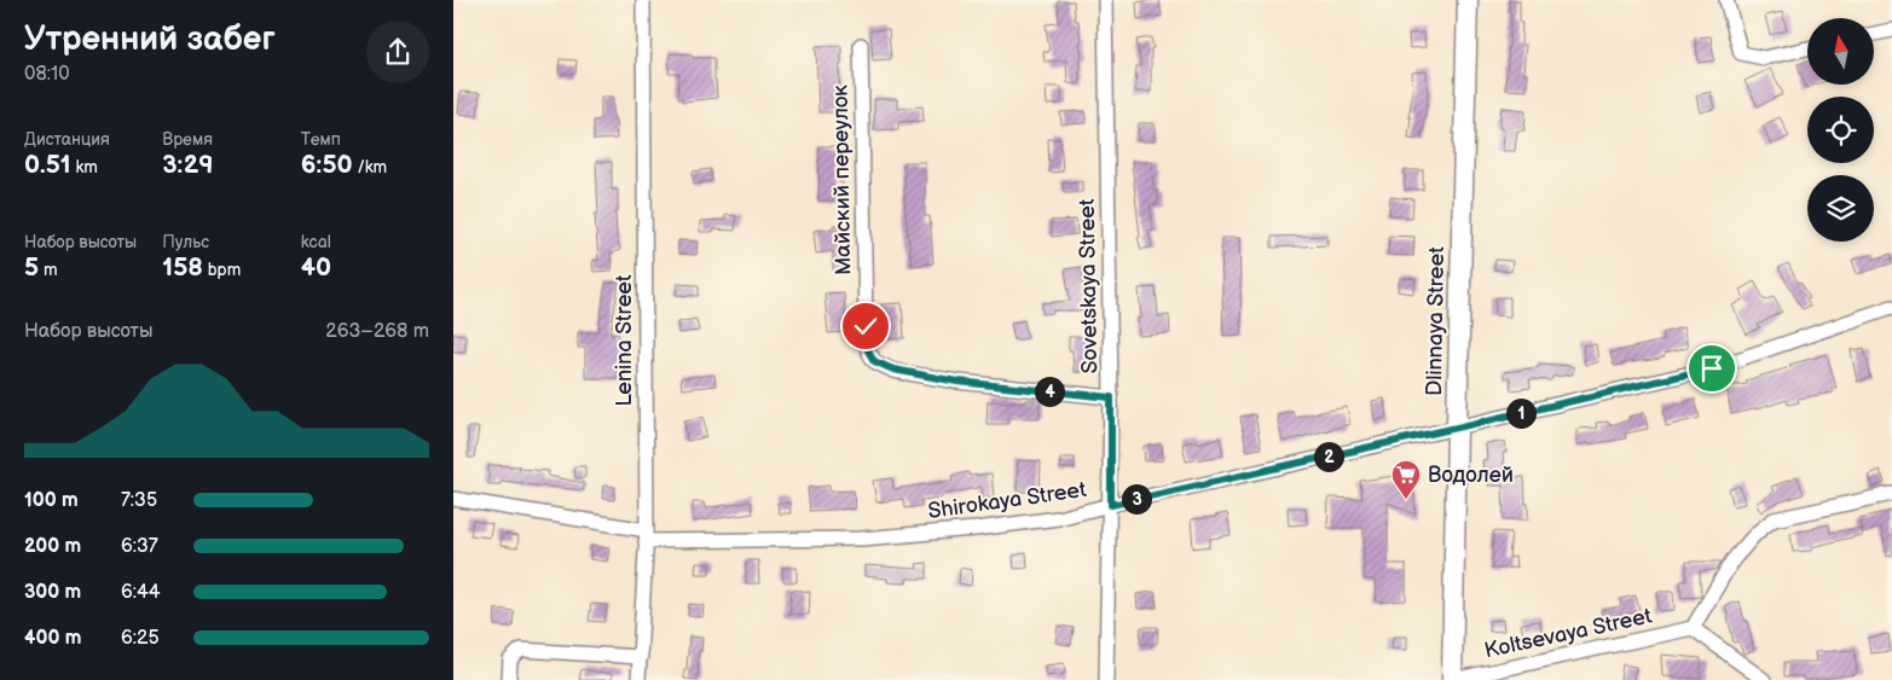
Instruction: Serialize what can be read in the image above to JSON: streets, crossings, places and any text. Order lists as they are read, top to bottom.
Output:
{
  "streets": {
    "main road": ["Dlinnaya Street"],
    "street": [
      "Майский переулок",
      "Sovetskaya Street",
      "Lenina Street",
      "Shirokaya Street",
      "Koltsevaya Street"
    ]
  },
  "crossings": [
    ["Майский переулок", "Sovetskaya Street"],
    ["Sovetskaya Street", "Shirokaya Street"],
    ["Dlinnaya Street", "Shirokaya Street"],
    ["Dlinnaya Street", "Koltsevaya Street"],
    ["Lenina Street", "Shirokaya Street"]
  ],
  "places": {
    "supermarket": ["Водолей"]
  },
  "north": "top",
  "page": {
    "heading": ["Утренний забег", "08:10"],
    "stats": [
      ["Дистанция", "0.51 km"],
      ["Время", "3:29"],
      ["Темп", "6:50 /km"],
      ["Набор высоты", "5 m"],
      ["Пульс", "158 bpm"],
      ["kcal", "40"]
    ],
    "chart": ["Набор высоты", "263–268 m"],
    "pins": [
      "4",
      "1",
      "2",
      "3"
    ],
    "list": [
      {
        "name": "100 m",
        "note": "7:35"
      },
      {
        "name": "200 m",
        "note": "6:37"
      },
      {
        "name": "300 m",
        "note": "6:44"
      },
      {
        "name": "400 m",
        "note": "6:25"
      }
    ]
  }
}
